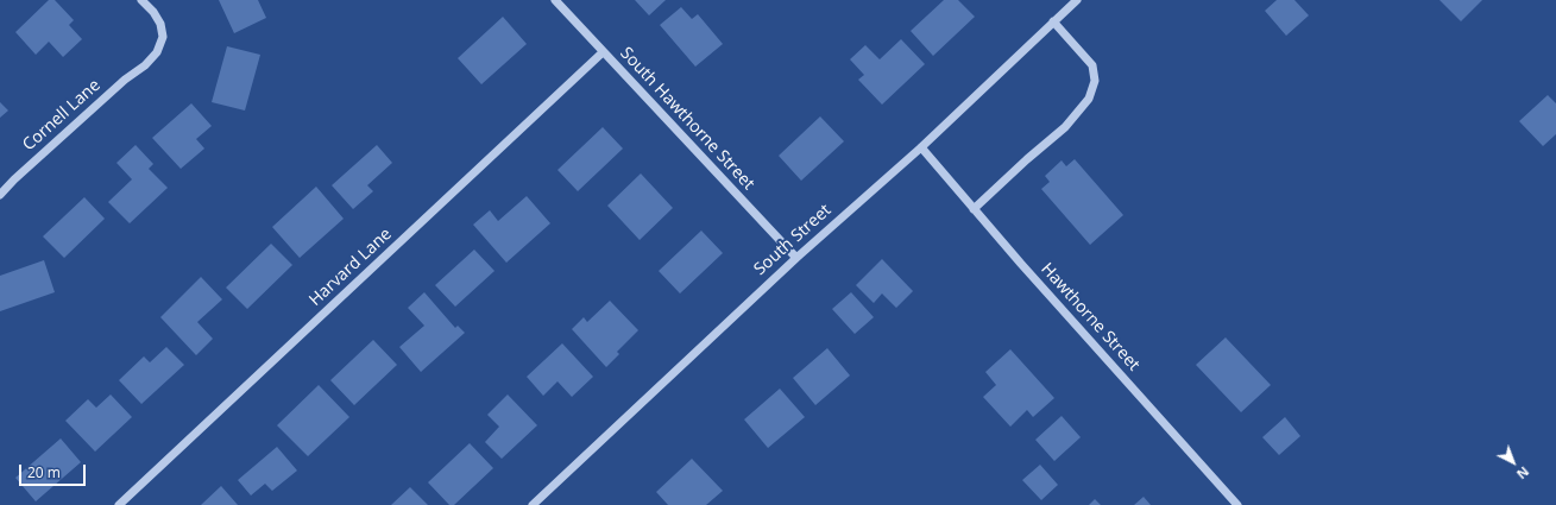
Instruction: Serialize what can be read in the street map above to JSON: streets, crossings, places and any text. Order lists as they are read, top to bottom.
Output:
{
  "streets": {
    "street": [
      "Cornell Lane",
      "South Hawthorne Street",
      "South Street",
      "Harvard Lane",
      "Hawthorne Street"
    ]
  },
  "crossings": [
    ["South Hawthorne Street", "South Street"],
    ["South Hawthorne Street", "Harvard Lane"],
    ["South Street", "Hawthorne Street"]
  ],
  "scale_bar": "20 m",
  "north": "bottom right"
}
